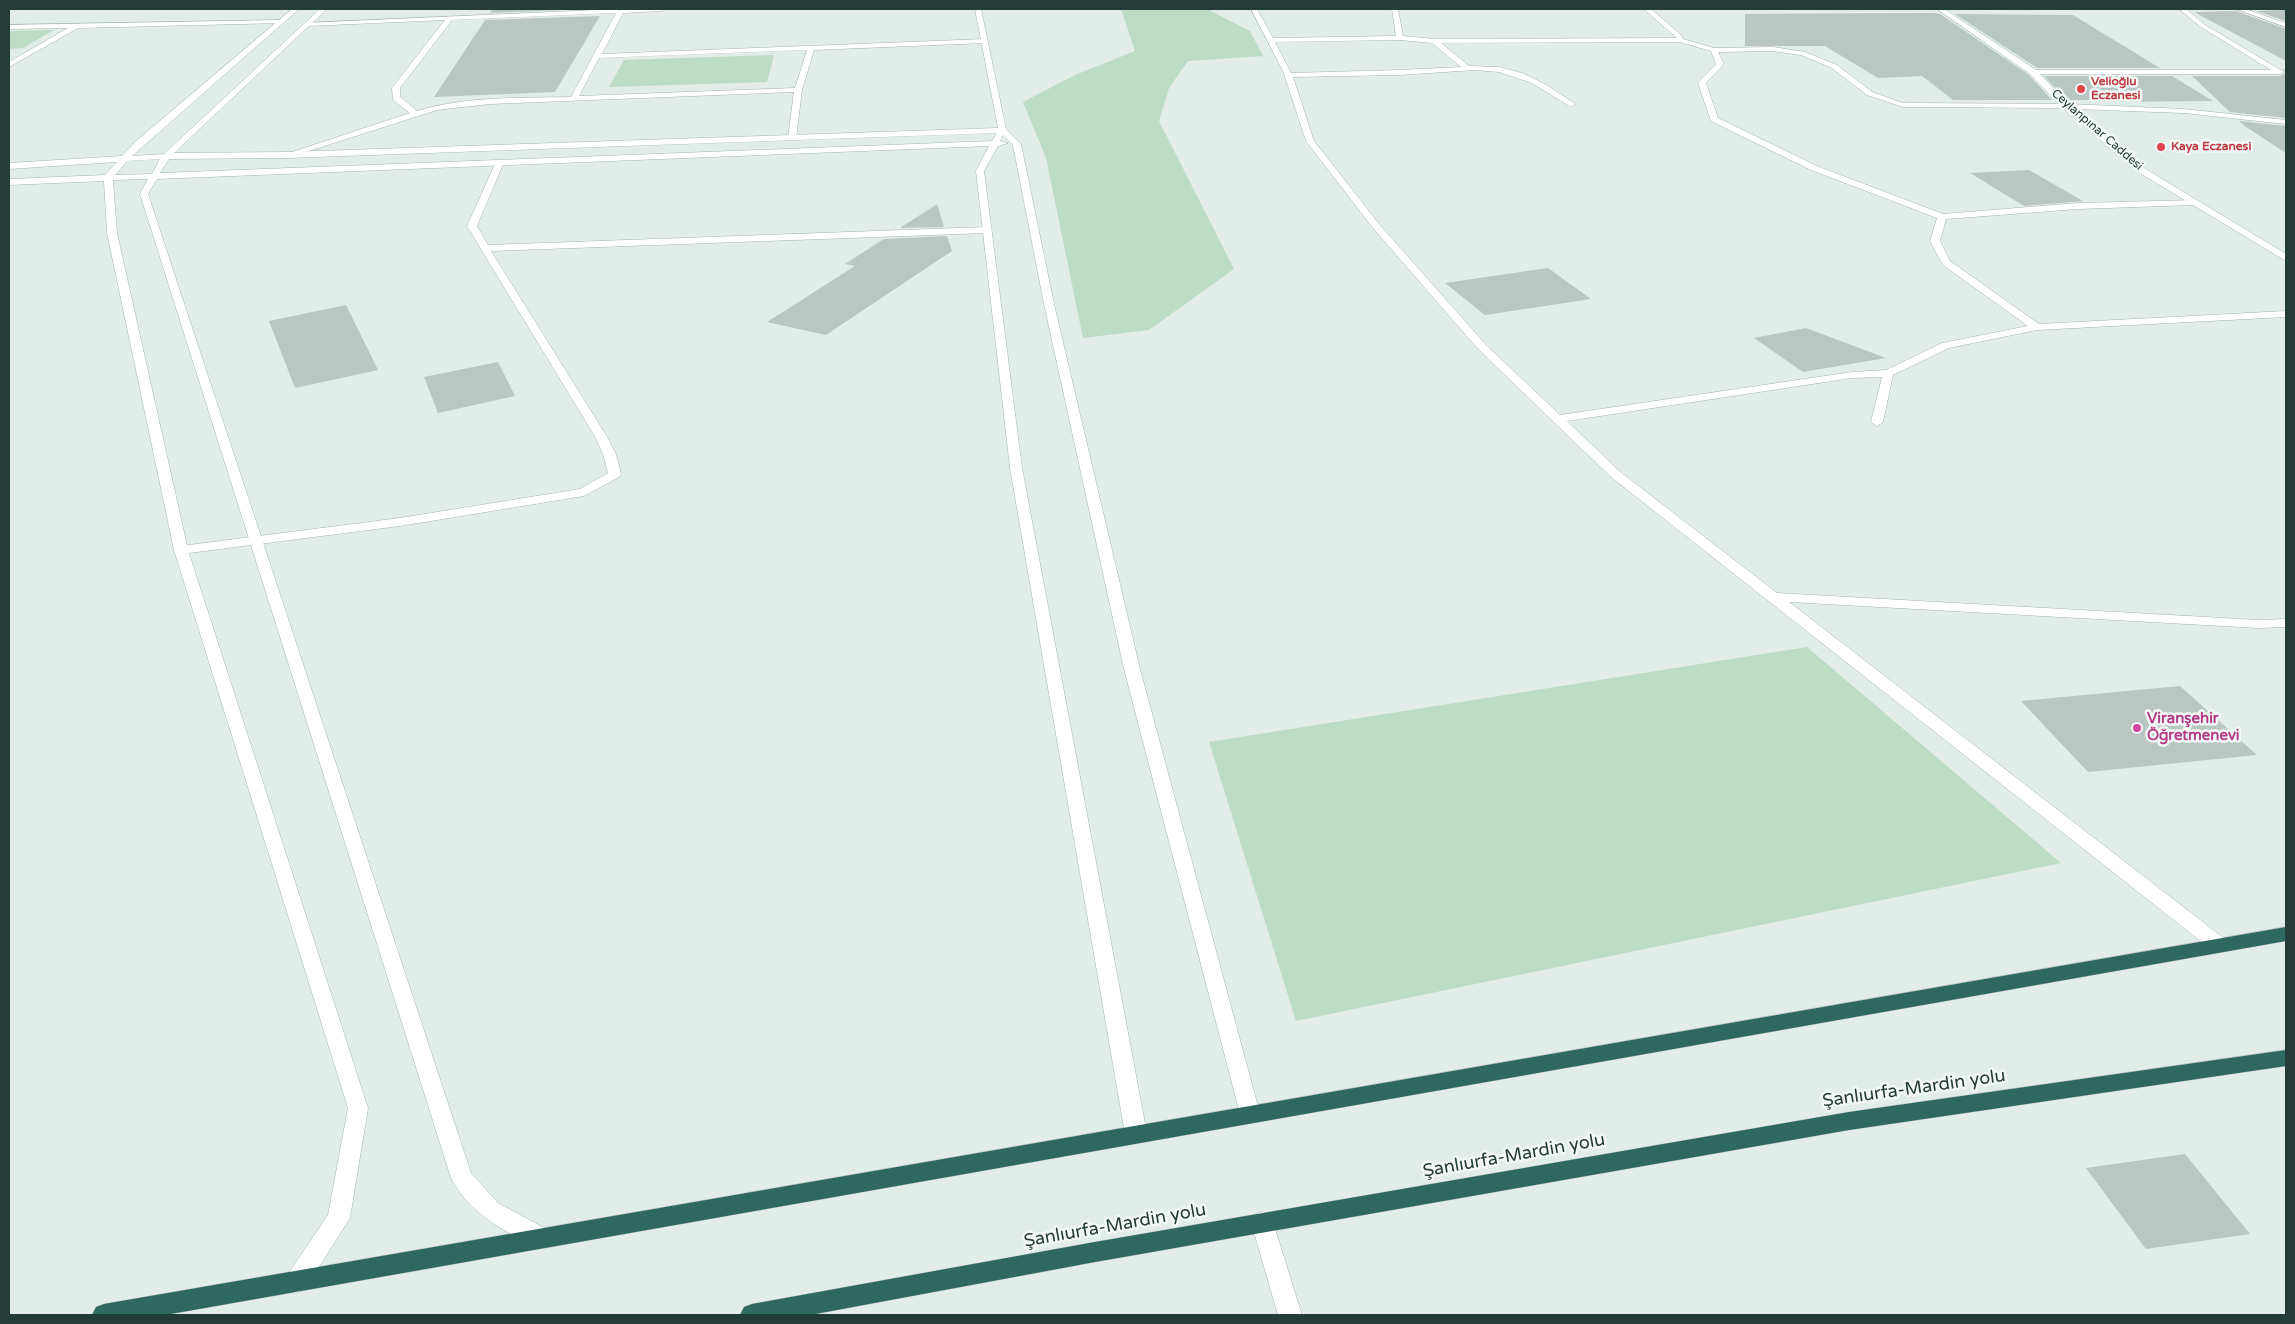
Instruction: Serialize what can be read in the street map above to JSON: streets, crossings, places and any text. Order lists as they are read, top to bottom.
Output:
{
  "streets": {
    "highway": ["Şanlıurfa-Mardin yolu"],
    "street": ["Ceylanpınar Caddesi"]
  },
  "places": ["Velioğlu Eczanesi", "Kaya Eczanesi", "Viranşehir Öğretmenevi"]
}
